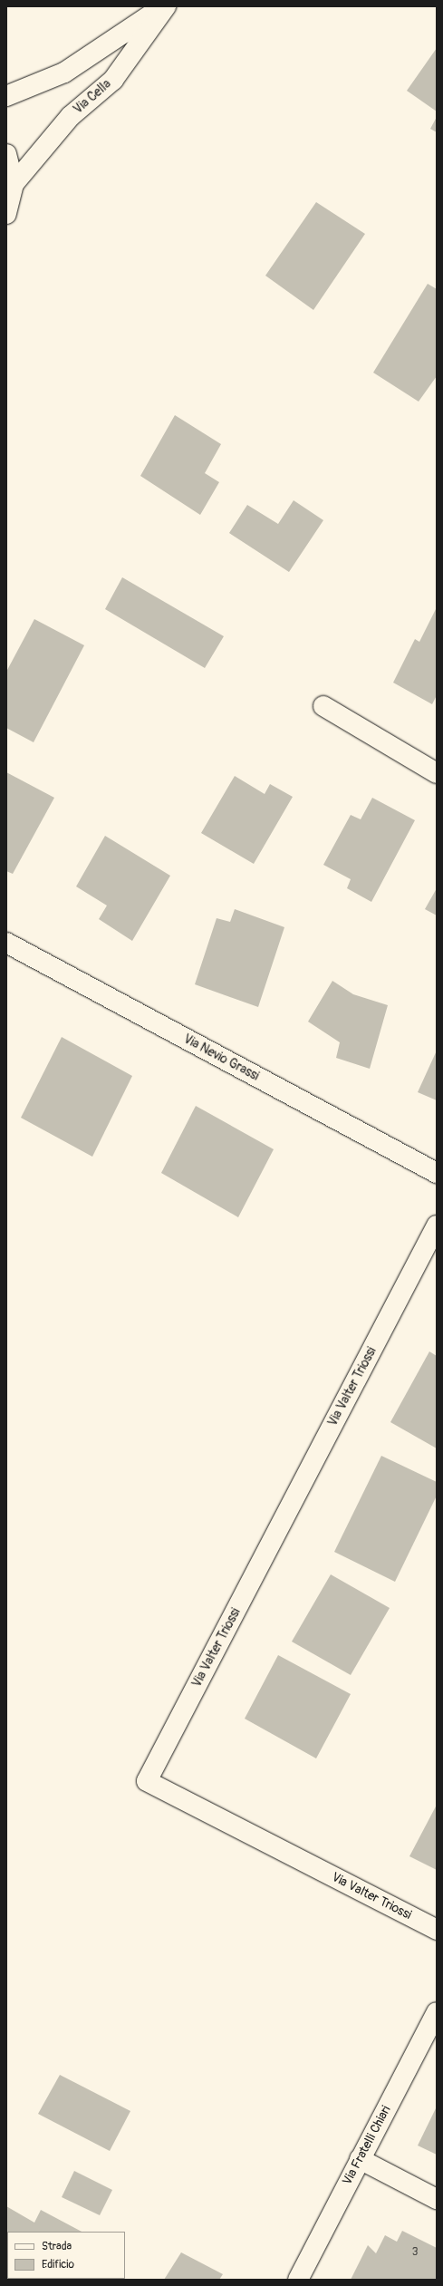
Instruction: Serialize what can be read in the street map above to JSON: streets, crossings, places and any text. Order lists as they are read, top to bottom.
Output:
{
  "streets": {
    "street": [
      "Via Cella",
      "Via Nevio Grassi",
      "Via Valter Triossi",
      "Via Fratelli Chiari"
    ]
  },
  "house_numbers": ["3"],
  "legend": ["Strada", "Edificio"]
}
